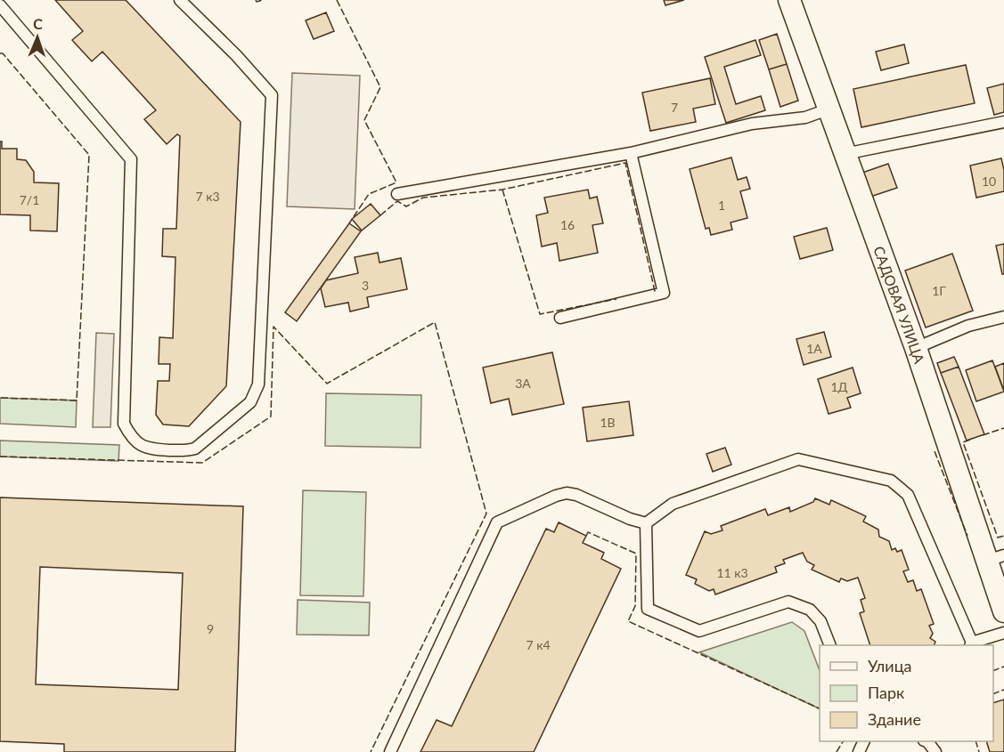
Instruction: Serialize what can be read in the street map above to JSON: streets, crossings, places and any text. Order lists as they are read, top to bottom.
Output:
{
  "streets": {
    "street": ["САДОВАЯ УЛИЦА"]
  },
  "house_numbers": [
    "7",
    "10",
    "7 к3",
    "7/1",
    "1",
    "16",
    "3",
    "1Г",
    "1А",
    "3А",
    "1Д",
    "1В",
    "11 к3",
    "9",
    "7 к4"
  ],
  "legend": ["Улица", "Парк", "Здание"],
  "north": "top"
}
